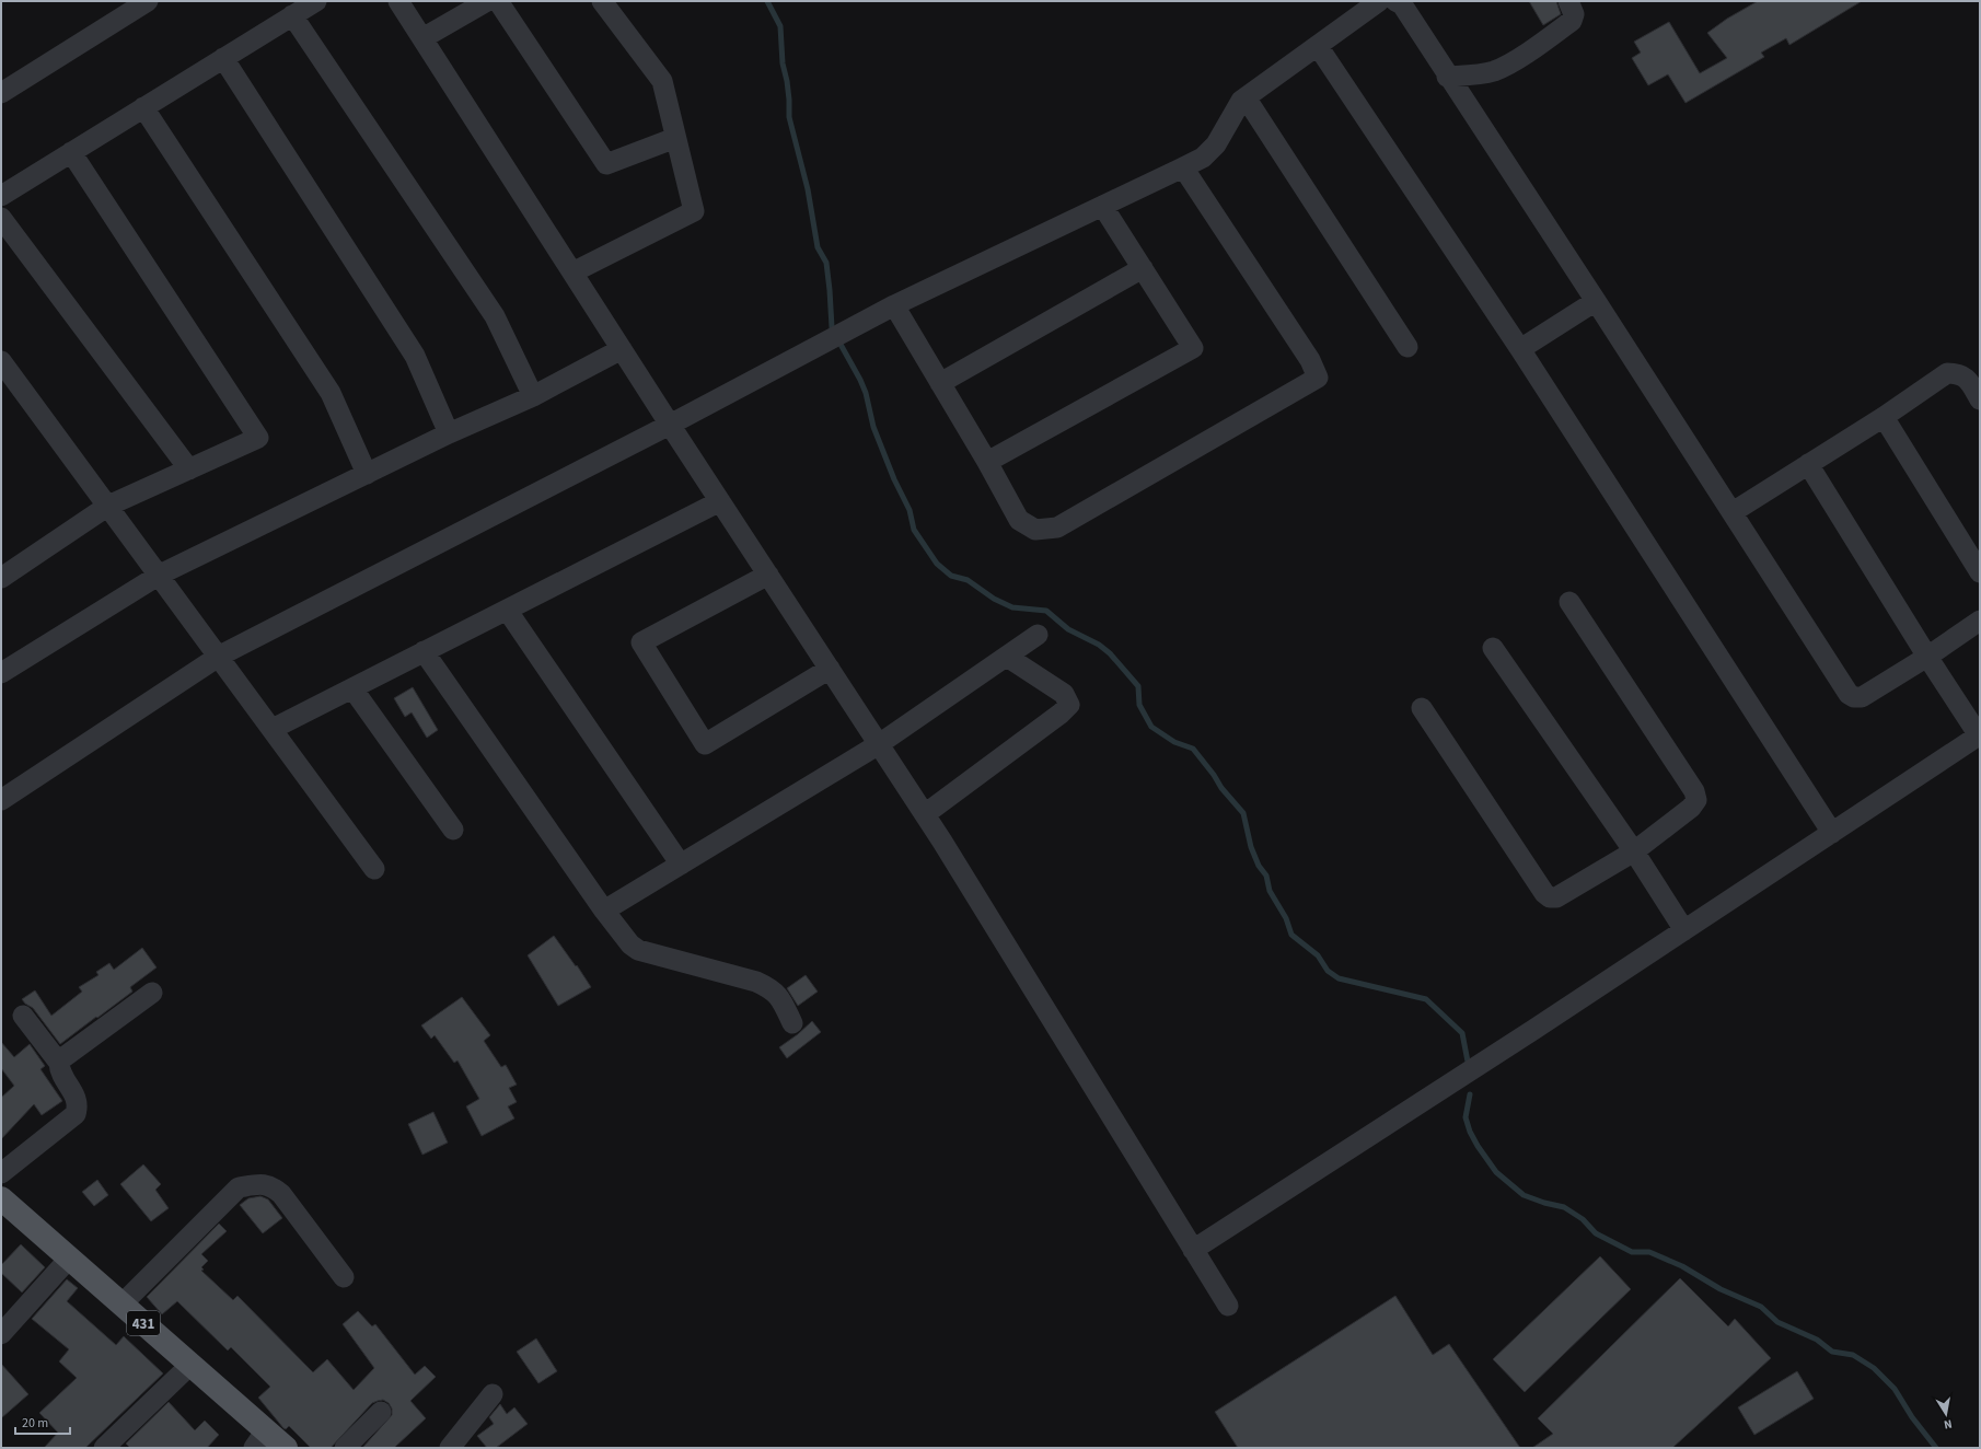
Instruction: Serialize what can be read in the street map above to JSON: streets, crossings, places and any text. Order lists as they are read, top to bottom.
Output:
{
  "streets": {
    "main road": ["431"]
  },
  "scale_bar": "20 m",
  "north": "bottom"
}
